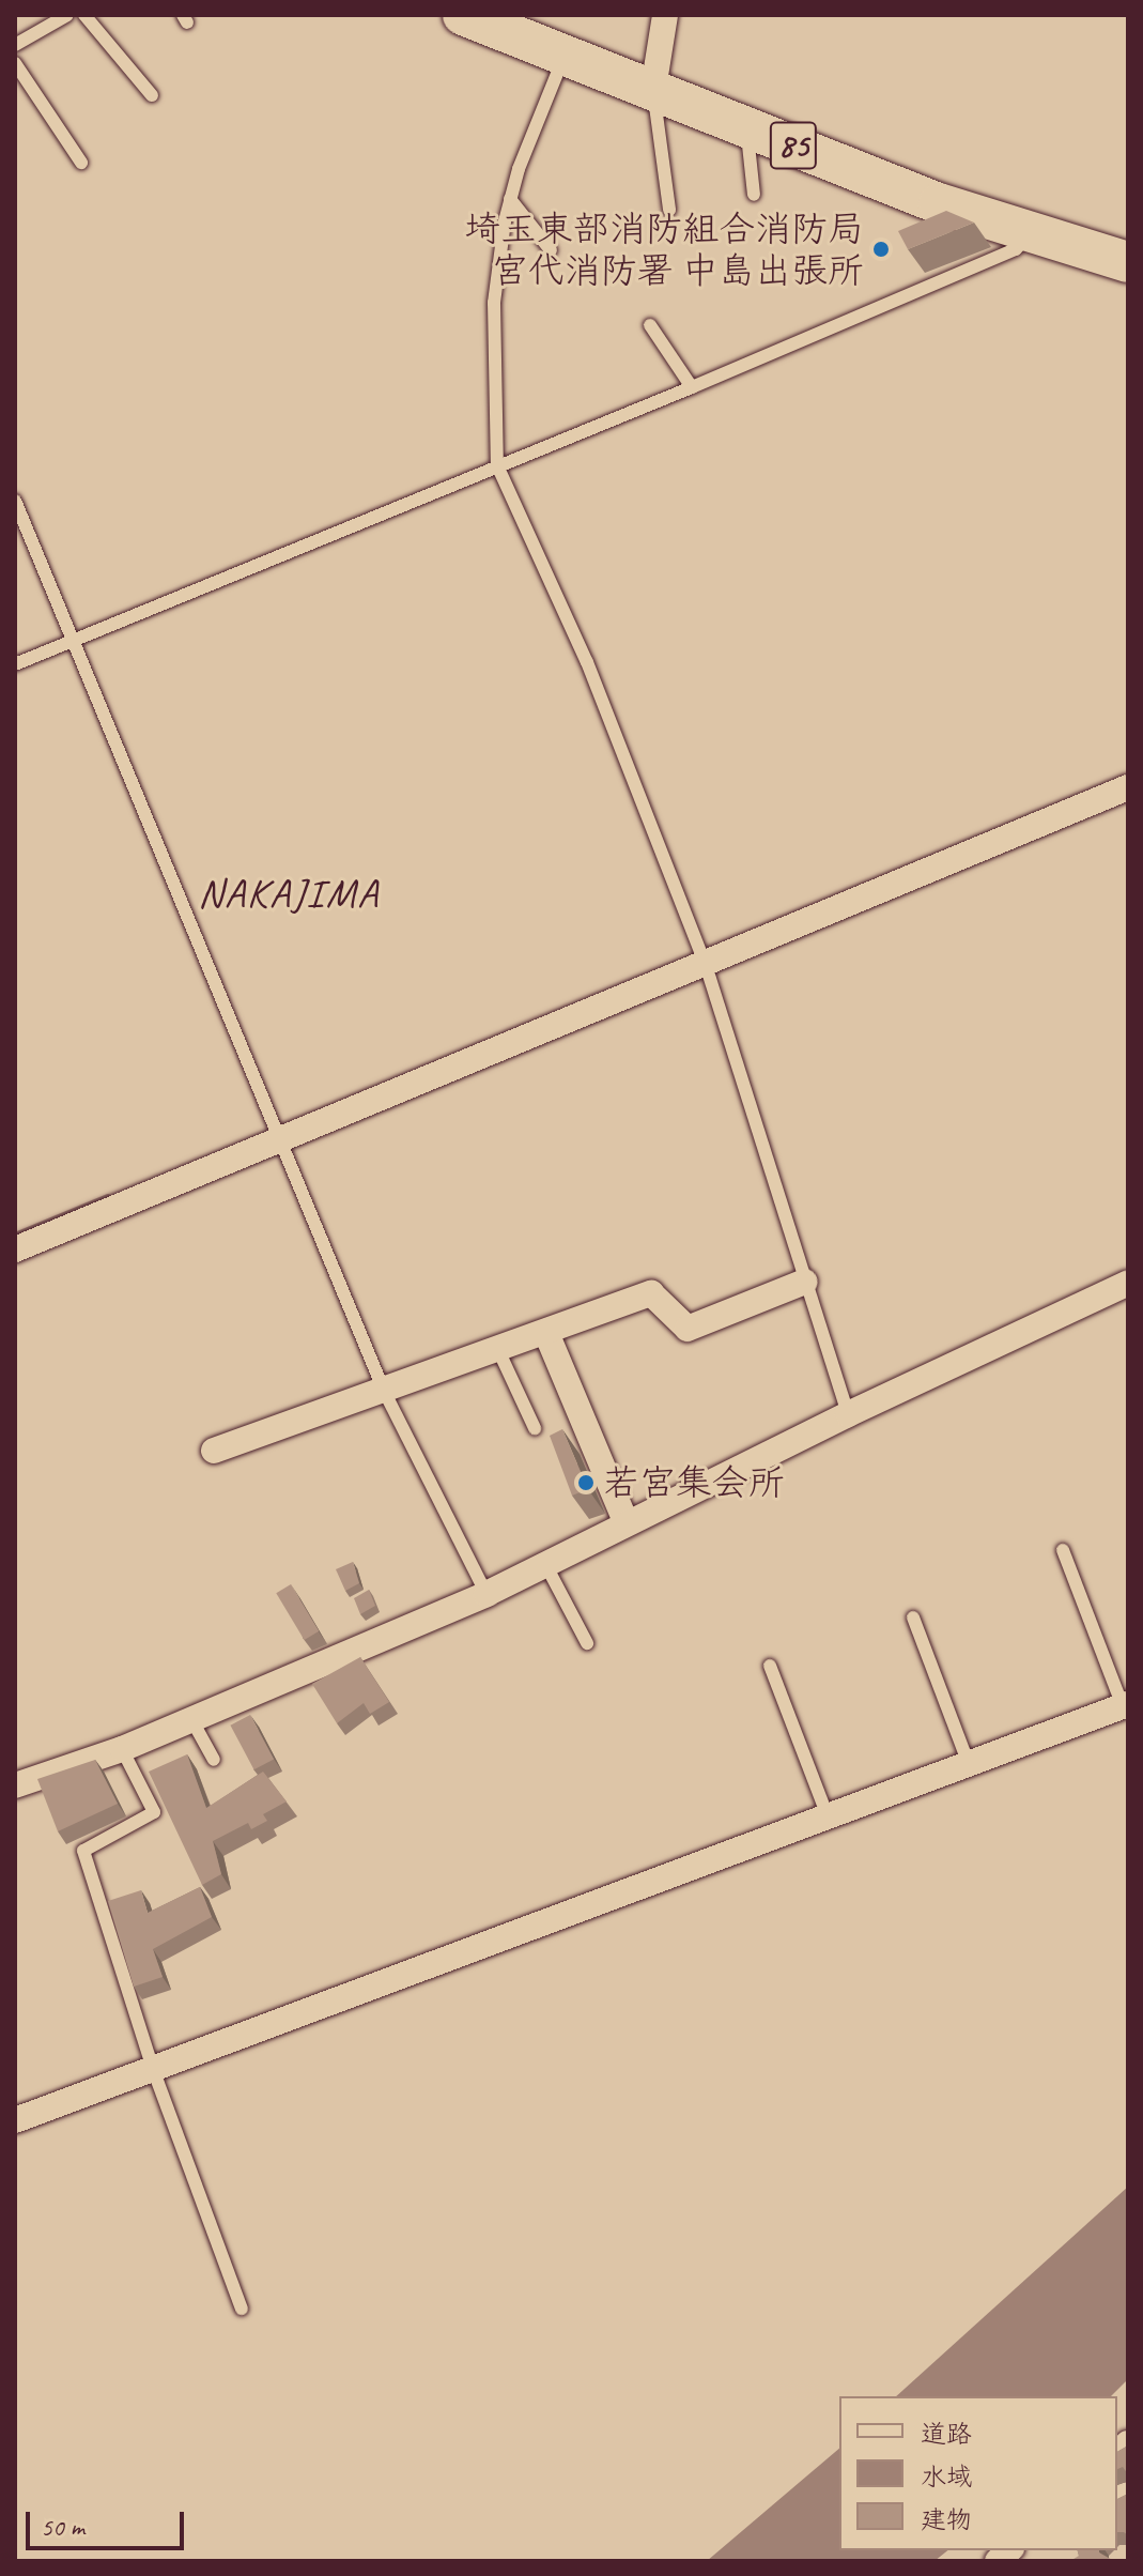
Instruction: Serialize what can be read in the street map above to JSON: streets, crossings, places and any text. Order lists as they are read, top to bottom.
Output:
{
  "streets": {
    "main road": ["85"]
  },
  "districts": ["NAKAJIMA"],
  "places": ["埼玉東部消防組合消防局 宮代消防署 中島出張所", "若宮集会所"],
  "legend": ["道路", "水域", "建物"],
  "scale_bar": "50 m"
}
